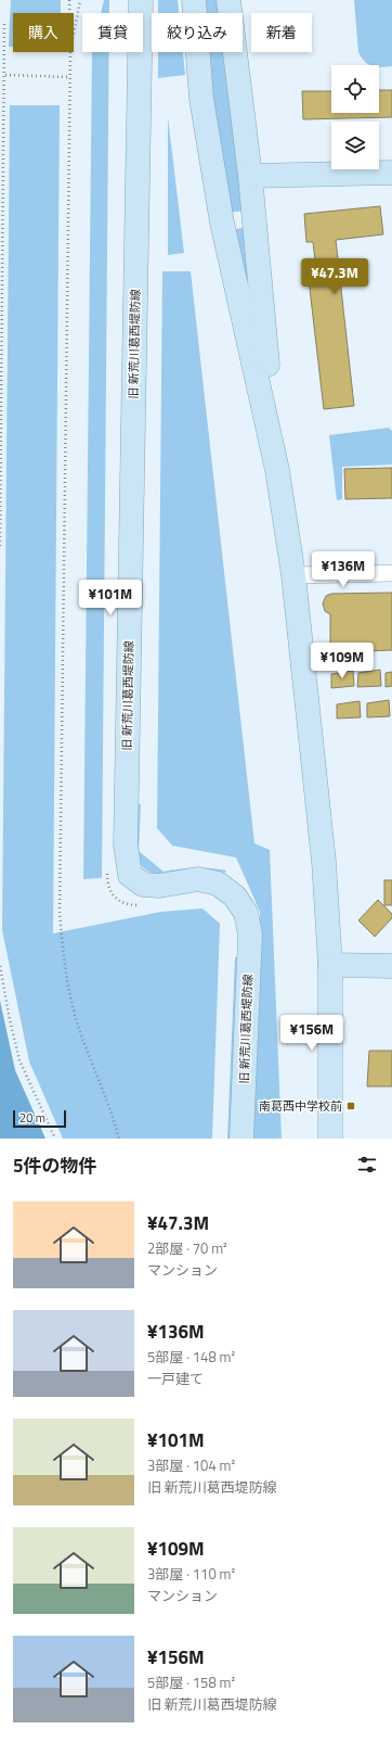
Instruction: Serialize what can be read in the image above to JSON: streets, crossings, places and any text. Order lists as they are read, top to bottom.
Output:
{
  "streets": {
    "street": ["旧 新荒川葛西堤防線"]
  },
  "places": {
    "transit": ["南葛西中学校前"]
  },
  "scale_bar": "20 m",
  "page": {
    "chip": [
      "購入",
      "賃貸",
      "絞り込み",
      "新着"
    ],
    "price": [
      "¥47.3M",
      "¥136M",
      "¥101M",
      "¥109M",
      "¥156M"
    ],
    "scale": "20 m",
    "heading": "5件の物件",
    "list": [
      {
        "name": "¥47.3M",
        "note": "2部屋 · 70 m² · マンション"
      },
      {
        "name": "¥136M",
        "note": "5部屋 · 148 m² · 一戸建て"
      },
      {
        "name": "¥101M",
        "note": "3部屋 · 104 m² · 旧 新荒川葛西堤防線"
      },
      {
        "name": "¥109M",
        "note": "3部屋 · 110 m² · マンション"
      },
      {
        "name": "¥156M",
        "note": "5部屋 · 158 m² · 旧 新荒川葛西堤防線"
      }
    ]
  }
}
